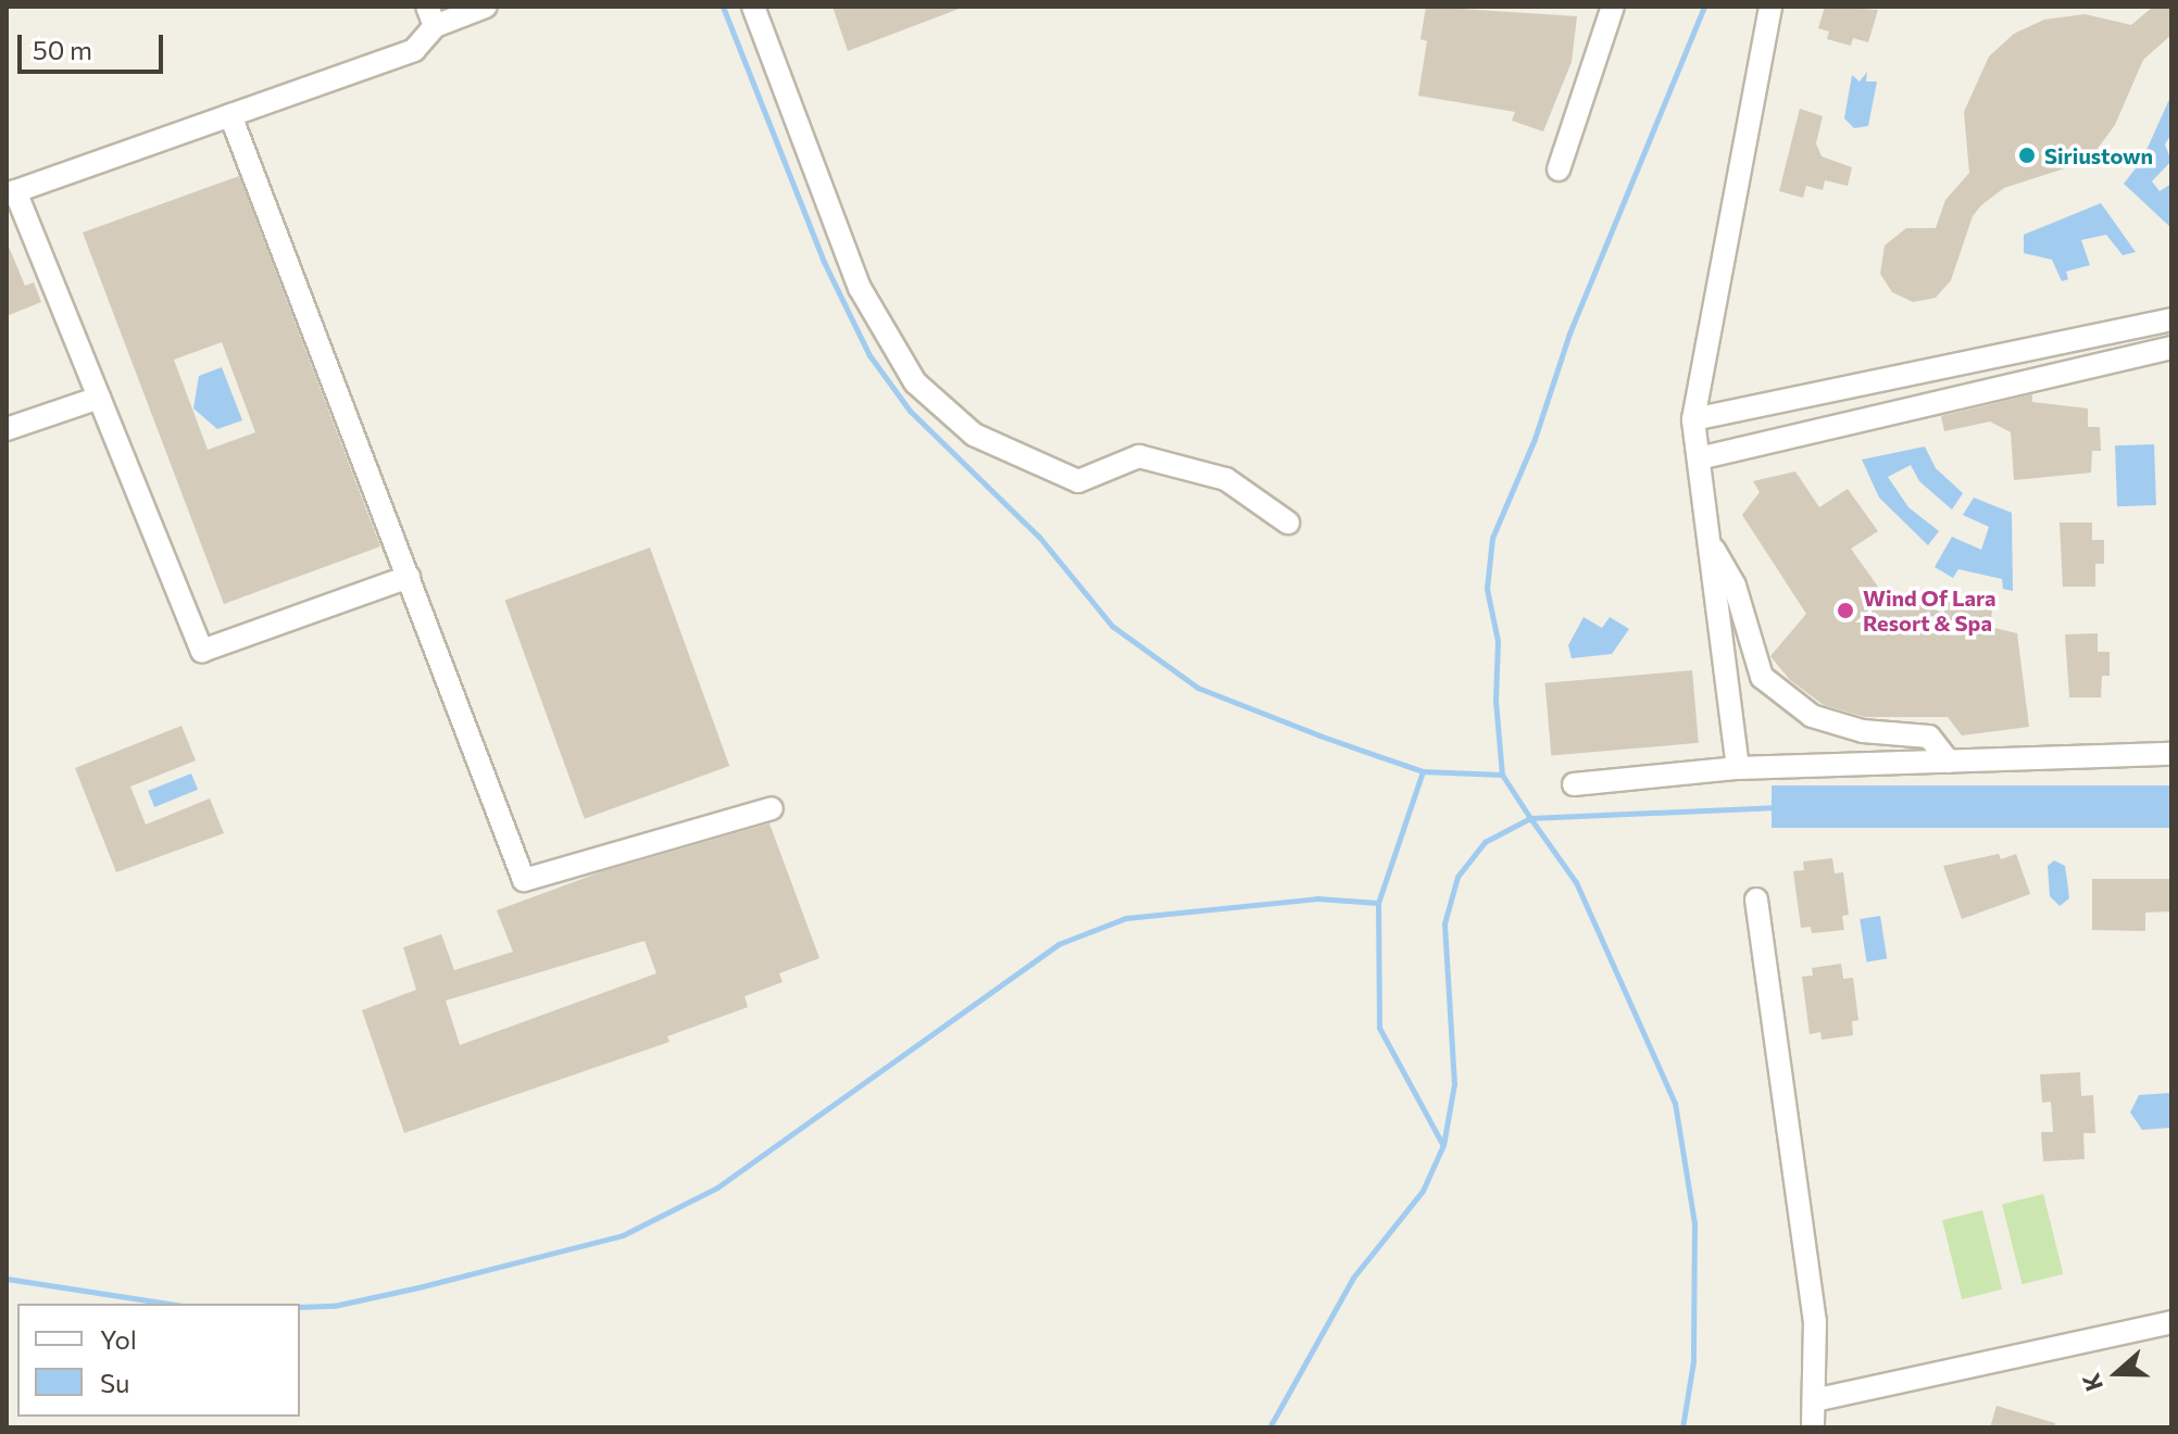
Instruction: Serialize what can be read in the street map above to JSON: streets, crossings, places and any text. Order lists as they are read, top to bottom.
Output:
{
  "places": ["Siriustown", "Wind Of Lara Resort & Spa"],
  "legend": ["Yol", "Su"],
  "scale_bar": "50 m",
  "north": "left"
}
